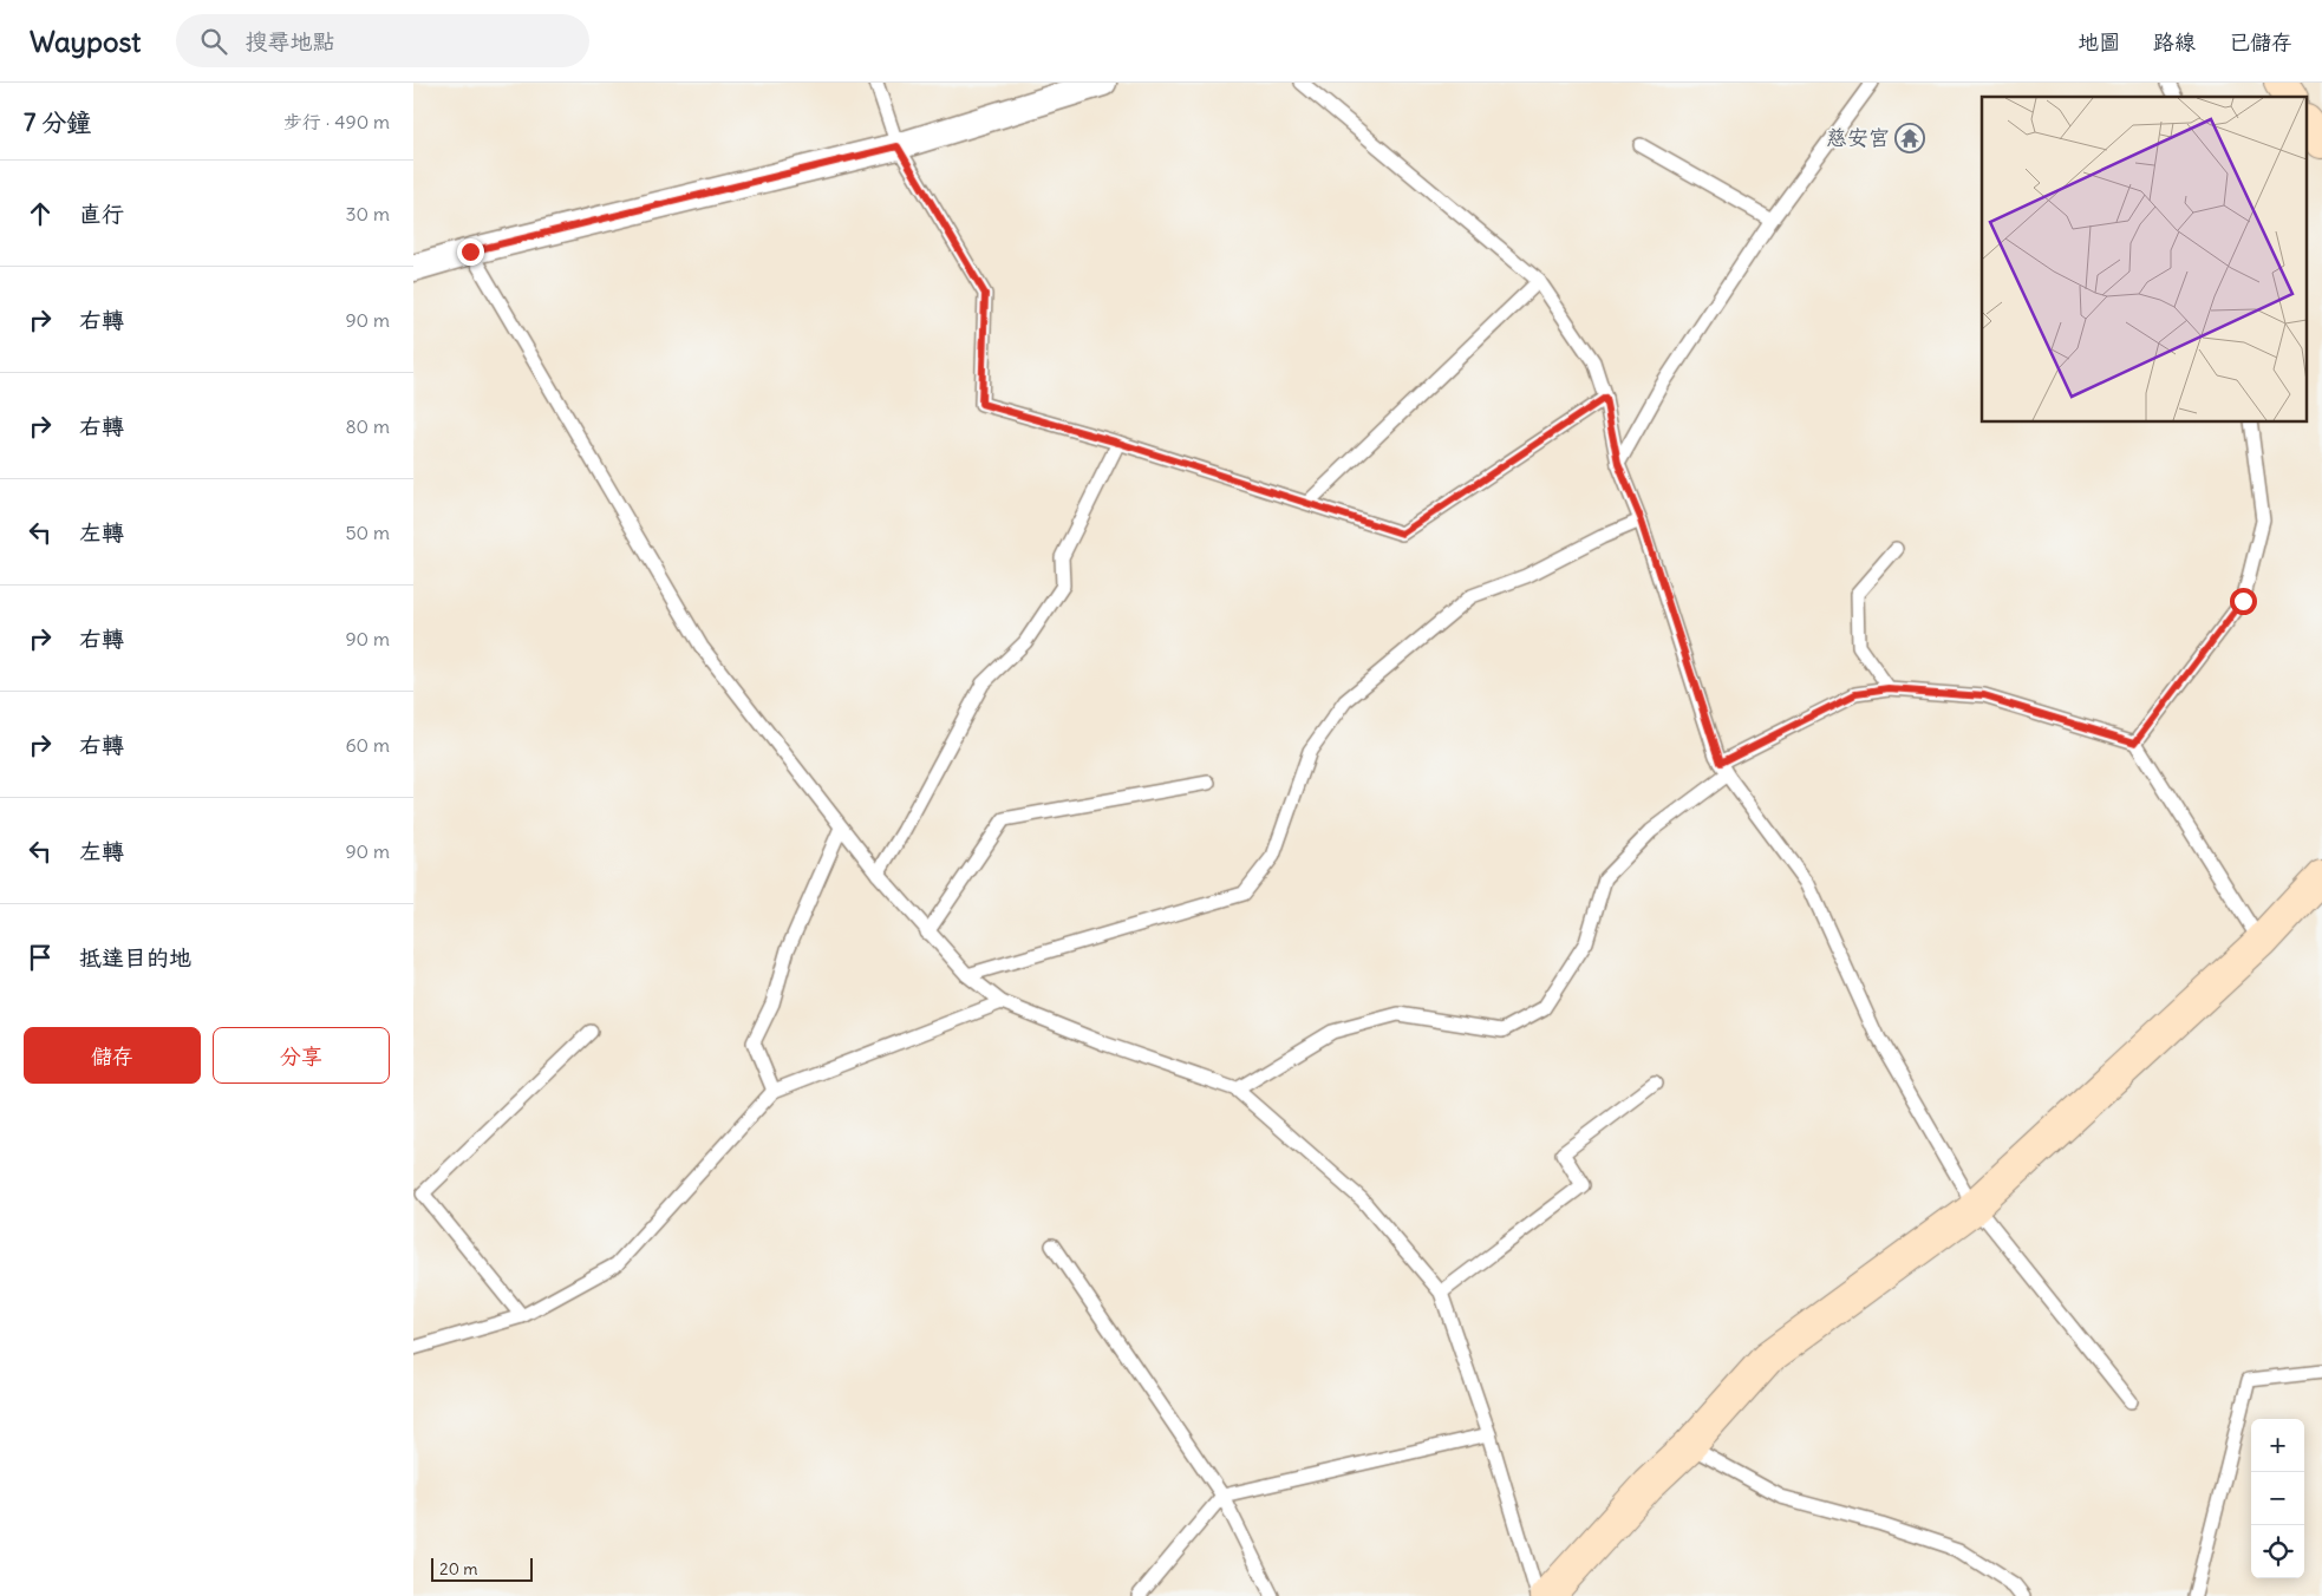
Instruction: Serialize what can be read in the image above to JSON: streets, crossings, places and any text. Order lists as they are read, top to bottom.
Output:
{
  "places": {
    "temple": ["慈安宮"]
  },
  "scale_bar": "20 m",
  "page": {
    "header": "Waypost",
    "search": "搜尋地點",
    "nav": ["地圖", "路線", "已儲存"],
    "heading": ["7 分鐘", "步行 · 490 m"],
    "list": [
      ["直行", "30 m"],
      ["右轉", "90 m"],
      ["右轉", "80 m"],
      ["左轉", "50 m"],
      ["右轉", "90 m"],
      ["右轉", "60 m"],
      ["左轉", "90 m"],
      "抵達目的地"
    ],
    "buttons": ["儲存", "分享"],
    "map_buttons": ["+", "−"],
    "scale": "20 m"
  }
}
